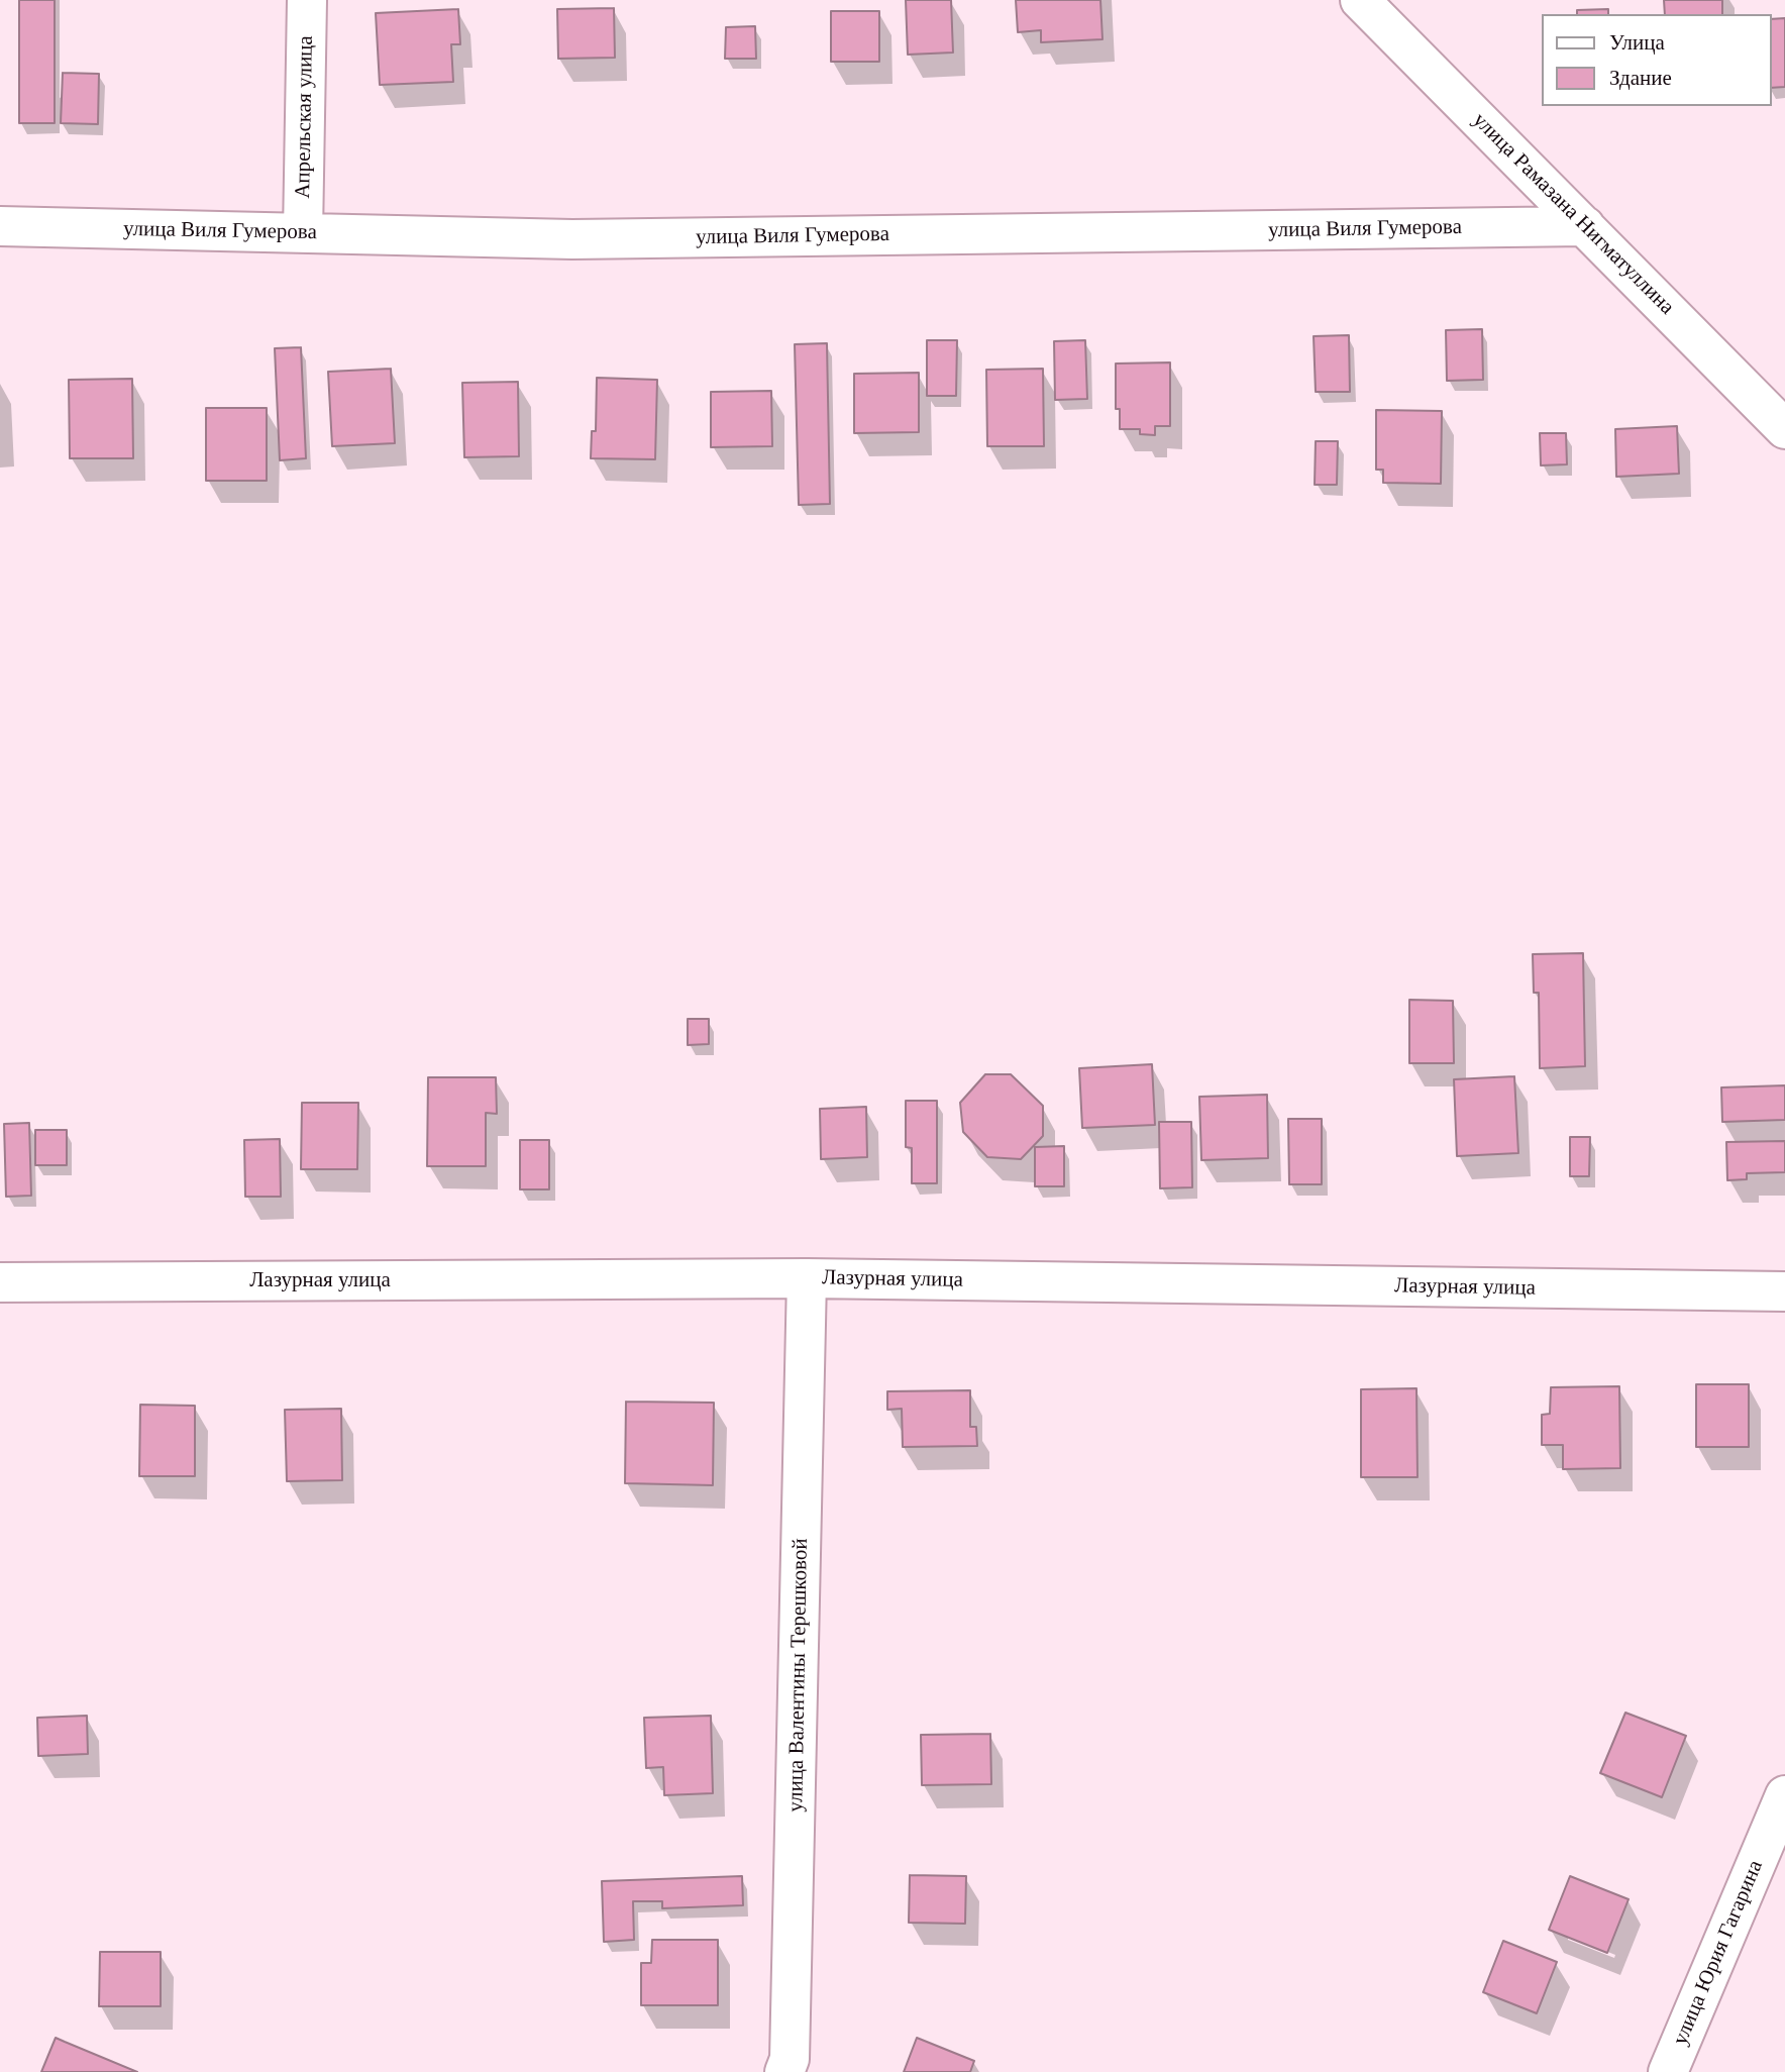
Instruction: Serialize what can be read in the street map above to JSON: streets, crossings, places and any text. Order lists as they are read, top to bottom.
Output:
{
  "streets": {
    "street": [
      "Апрельская улица",
      "улица Рамазана Нигматуллина",
      "улица Виля Гумерова",
      "Лазурная улица",
      "улица Валентины Терешковой",
      "улица Юрия Гагарина"
    ]
  },
  "crossings": [
    ["Апрельская улица", "улица Виля Гумерова"],
    ["улица Рамазана Нигматуллина", "улица Виля Гумерова"],
    ["Лазурная улица", "улица Валентины Терешковой"]
  ],
  "legend": ["Улица", "Здание"]
}
